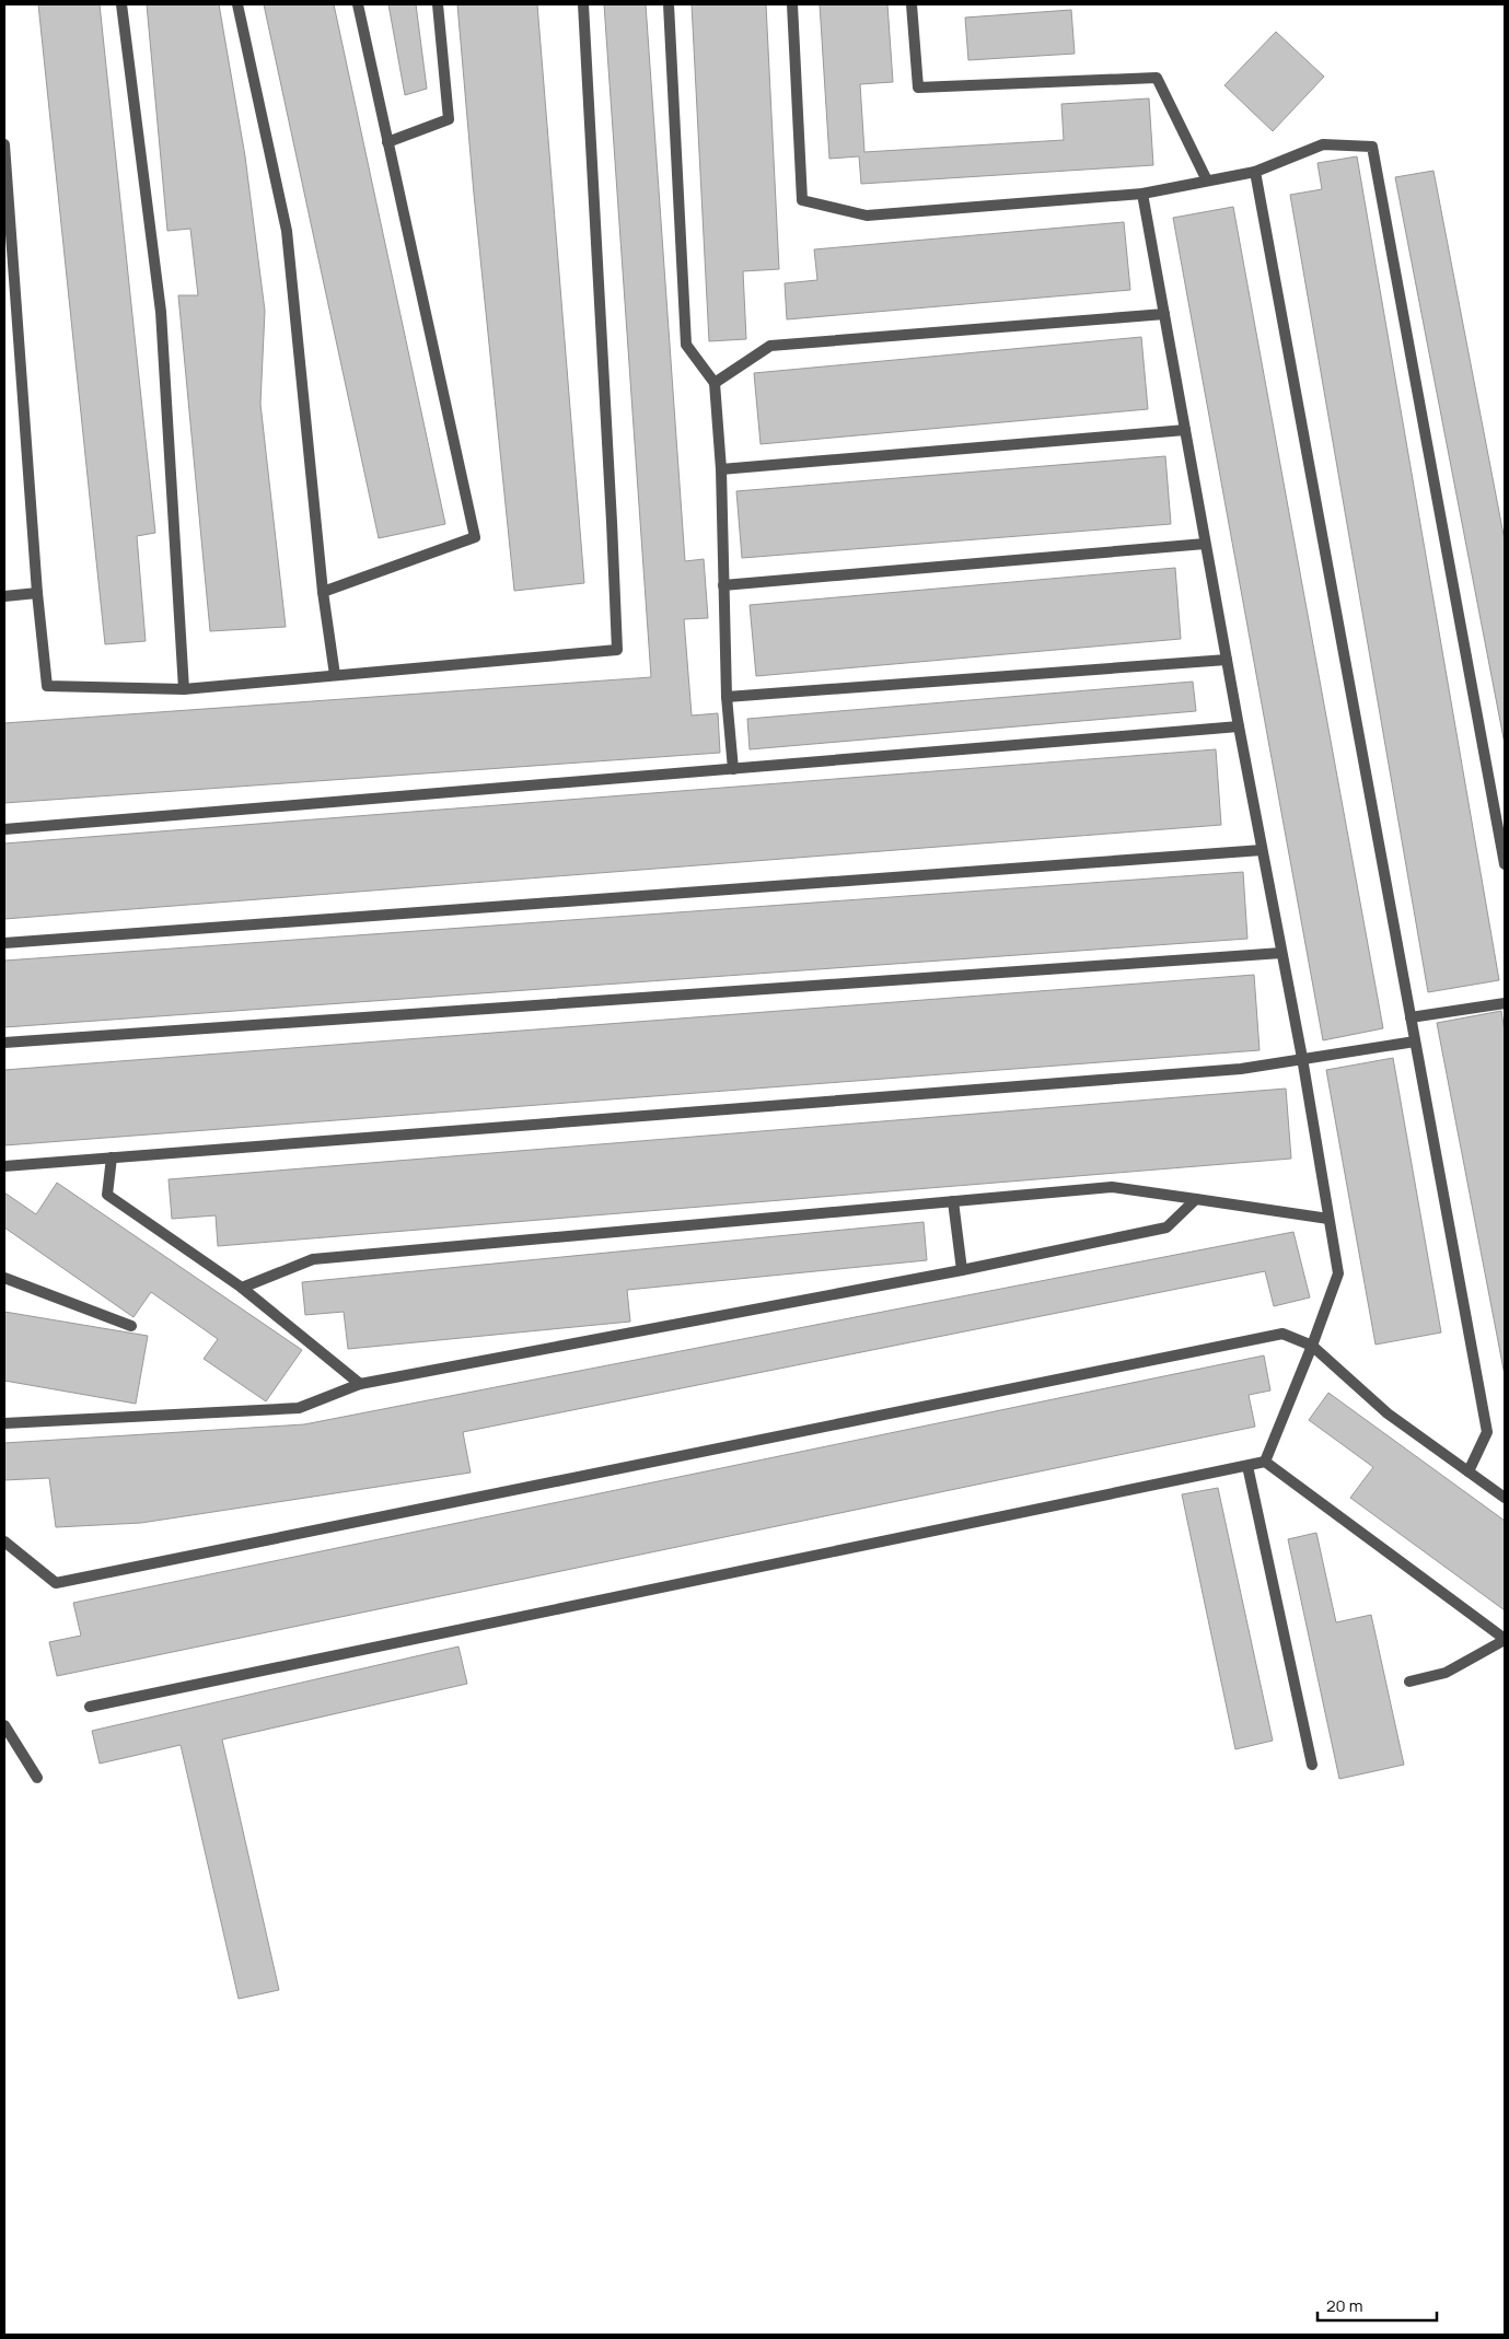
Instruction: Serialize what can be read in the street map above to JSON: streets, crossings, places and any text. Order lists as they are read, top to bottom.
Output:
{
  "scale_bar": "20 m"
}
